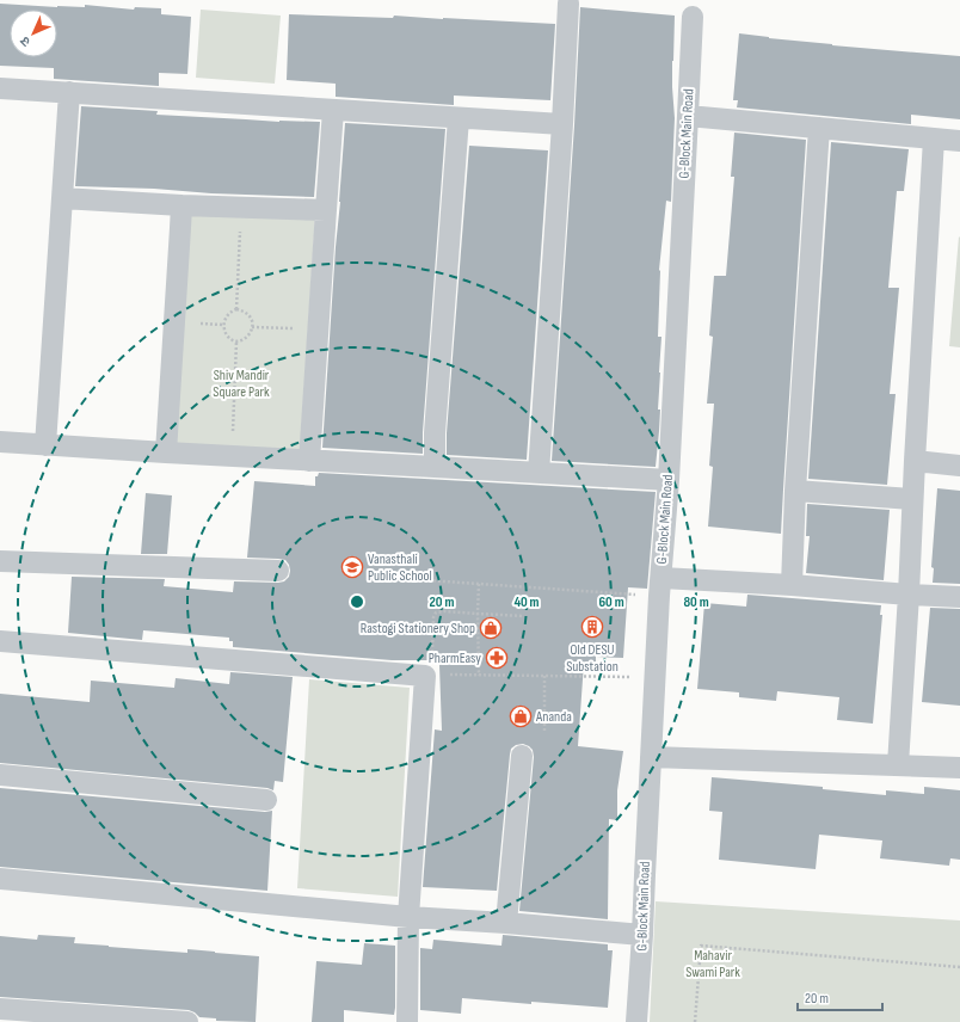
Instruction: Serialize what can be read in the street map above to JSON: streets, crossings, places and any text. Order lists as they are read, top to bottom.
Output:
{
  "streets": {
    "street": ["G-Block Main Road"]
  },
  "parks": ["Shiv Mandir Square Park", "Mahavir Swami Park"],
  "places": {
    "school or university": ["Vanasthali Public School"],
    "building": ["Old DESU Substation"],
    "shop": ["Rastogi Stationery Shop", "Ananda"],
    "pharmacy": ["PharmEasy"]
  },
  "scale_bar": "20 m",
  "north": "bottom left",
  "rings": [
    "20 m",
    "40 m",
    "60 m",
    "80 m"
  ]
}
